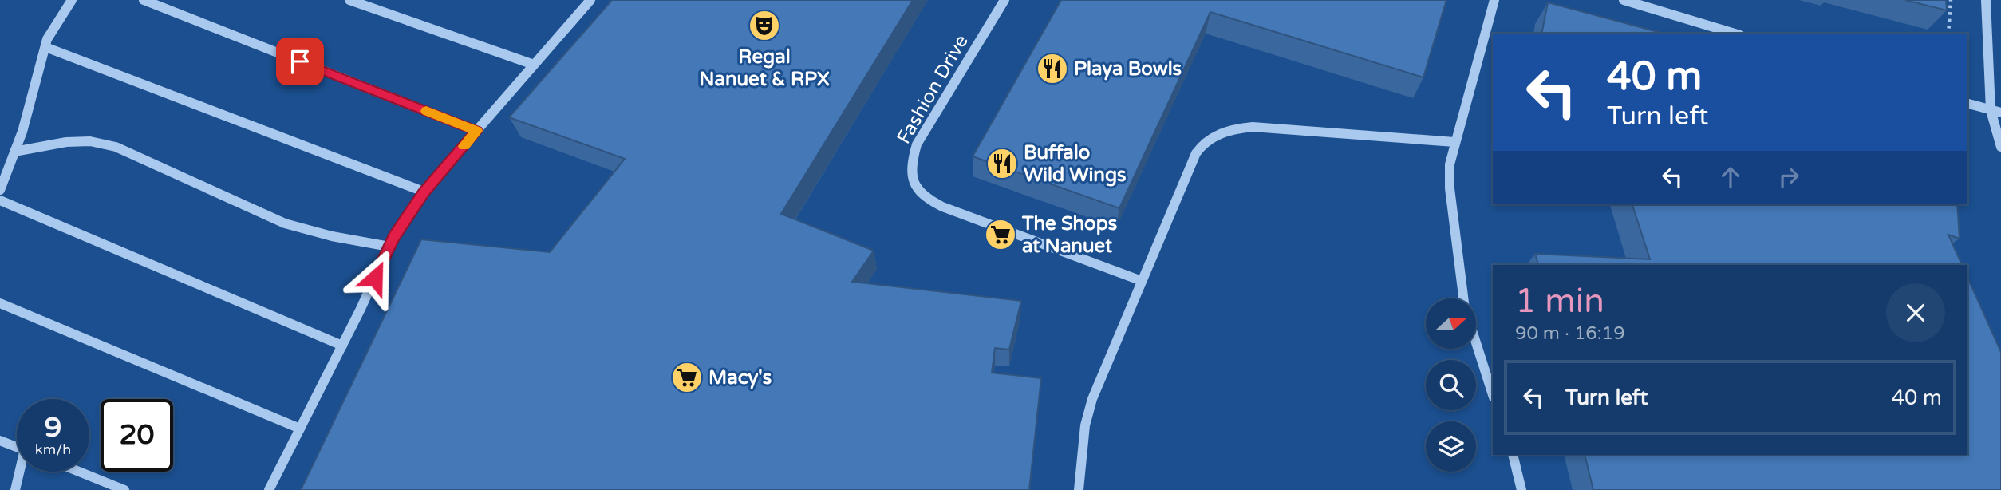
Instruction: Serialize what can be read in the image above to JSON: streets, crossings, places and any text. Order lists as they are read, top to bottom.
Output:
{
  "streets": {
    "lane": ["Fashion Drive"]
  },
  "places": {
    "theatre": ["Regal Nanuet & RPX"],
    "restaurant": ["Playa Bowls", "Buffalo Wild Wings"],
    "supermarket": ["The Shops at Nanuet", "Macy's"]
  },
  "north": "right",
  "page": {
    "turn": ["40 m", "Turn left"],
    "heading": ["1 min", "90 m · 16:19"],
    "list": [
      {
        "name": "Turn left",
        "value": "40 m"
      }
    ],
    "speed": "9 km/h",
    "limit": "20"
  }
}
